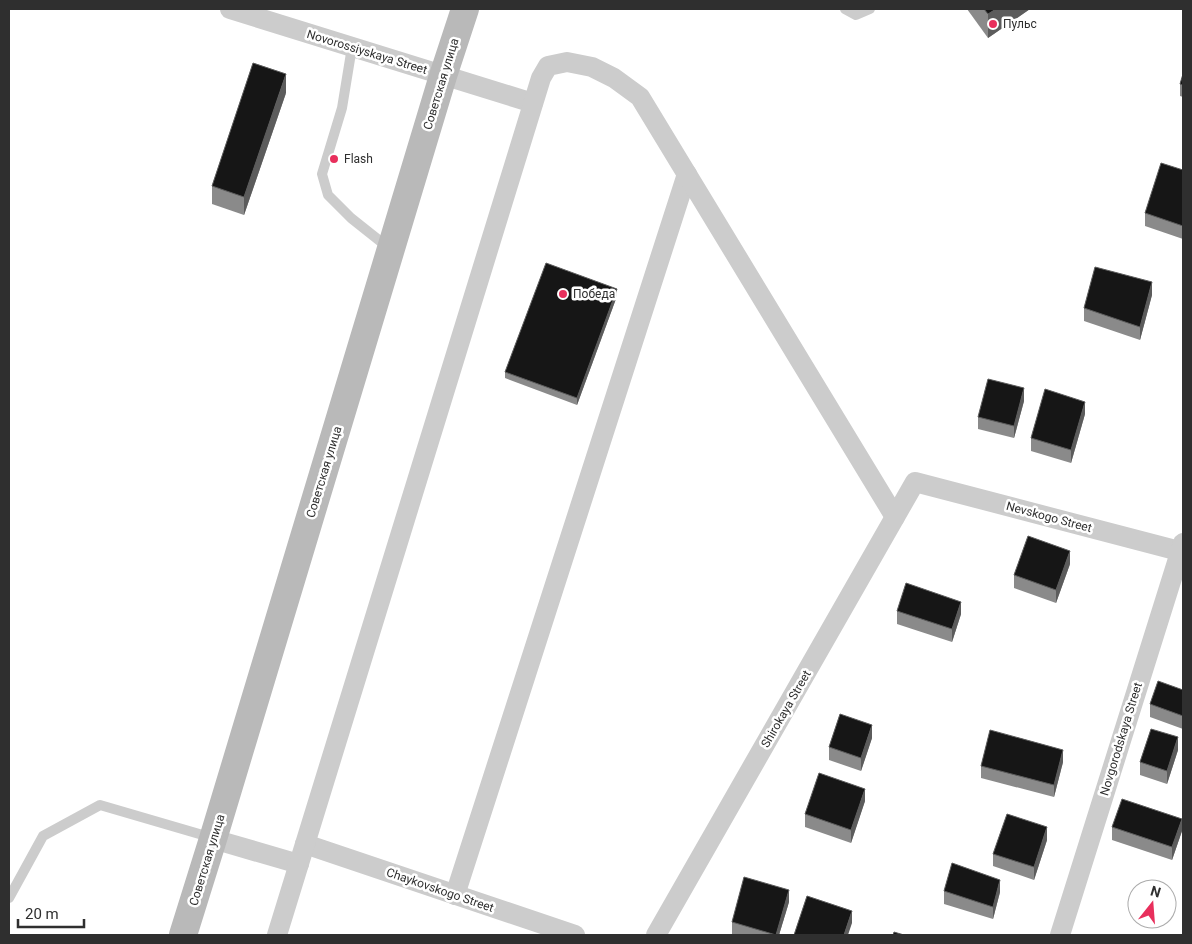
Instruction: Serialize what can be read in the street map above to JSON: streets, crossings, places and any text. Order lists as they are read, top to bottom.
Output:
{
  "streets": {
    "main road": ["Советская улица"],
    "street": [
      "Novorossiyskaya Street",
      "Nevskogo Street",
      "Shirokaya Street",
      "Novgorodskaya Street",
      "Chaykovskogo Street"
    ]
  },
  "crossings": [
    ["Novorossiyskaya Street", "Советская улица"],
    ["Nevskogo Street", "Shirokaya Street"],
    ["Nevskogo Street", "Novgorodskaya Street"]
  ],
  "places": ["Пульс", "Flash", "Победа"],
  "scale_bar": "20 m",
  "north": "top"
}
